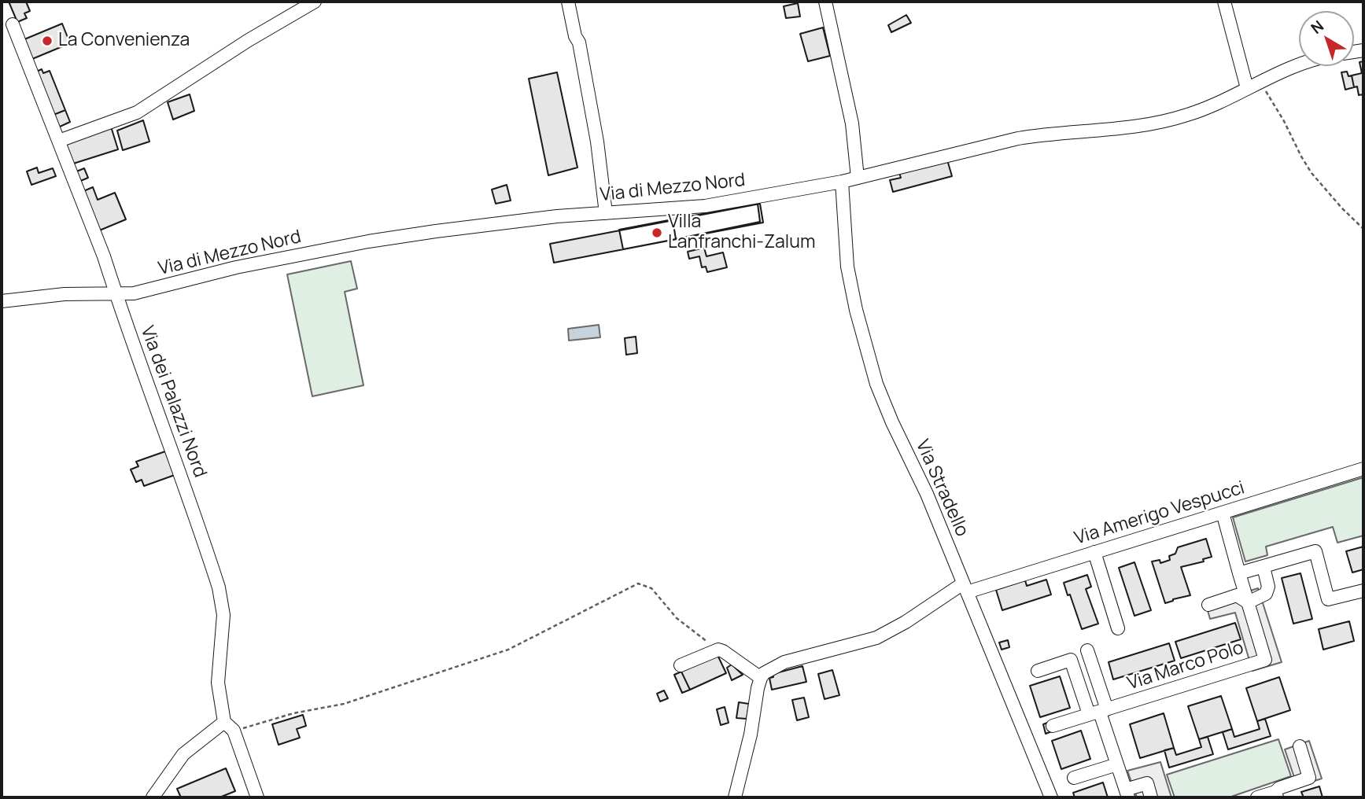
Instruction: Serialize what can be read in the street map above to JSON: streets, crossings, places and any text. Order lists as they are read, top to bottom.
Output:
{
  "streets": {
    "street": [
      "Via di Mezzo Nord",
      "Via dei Palazzi Nord",
      "Via Stradello",
      "Via Amerigo Vespucci",
      "Via Marco Polo"
    ]
  },
  "crossings": [
    ["Via di Mezzo Nord", "Via dei Palazzi Nord"],
    ["Via di Mezzo Nord", "Via Stradello"],
    ["Via Stradello", "Via Amerigo Vespucci"]
  ],
  "places": ["La Convenienza", "Villa Lanfranchi-Zalum"],
  "north": "top left"
}
